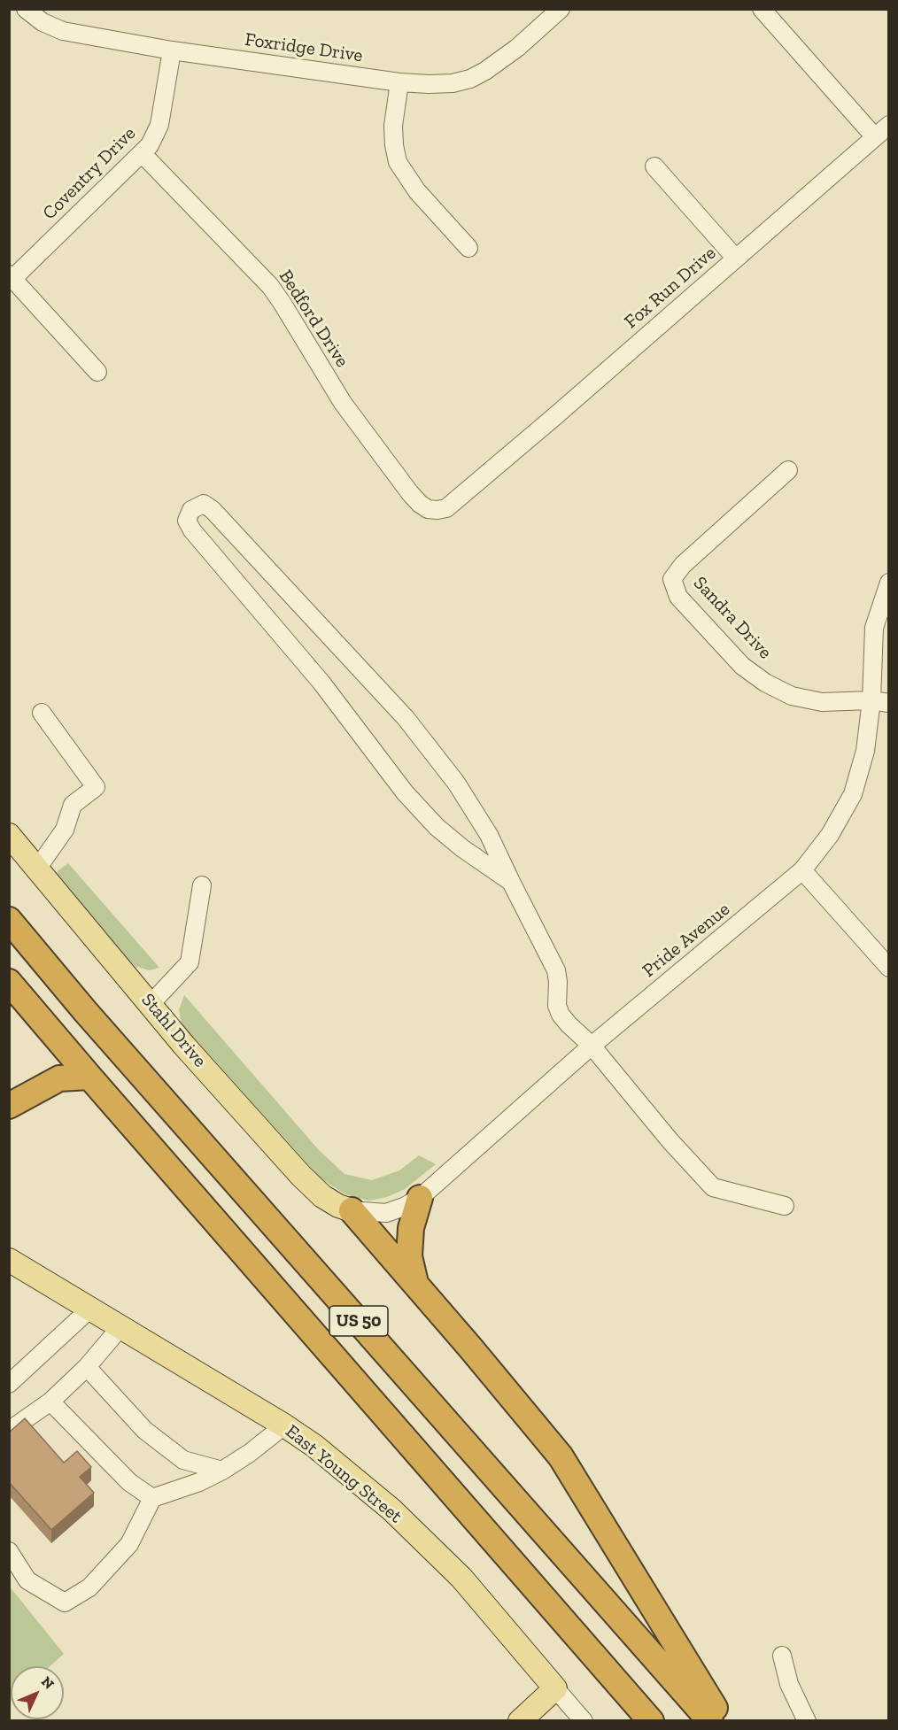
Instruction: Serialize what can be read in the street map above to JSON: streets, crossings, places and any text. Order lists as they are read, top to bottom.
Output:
{
  "streets": {
    "highway": ["US 50"],
    "main road": ["Stahl Drive", "East Young Street"],
    "street": [
      "Foxridge Drive",
      "Coventry Drive",
      "Fox Run Drive",
      "Bedford Drive",
      "Sandra Drive",
      "Pride Avenue"
    ]
  },
  "crossings": [
    ["Foxridge Drive", "Coventry Drive"],
    ["Coventry Drive", "Bedford Drive"],
    ["Fox Run Drive", "Bedford Drive"],
    ["Sandra Drive", "Pride Avenue"],
    ["Pride Avenue", "Stahl Drive"]
  ],
  "north": "top right"
}
